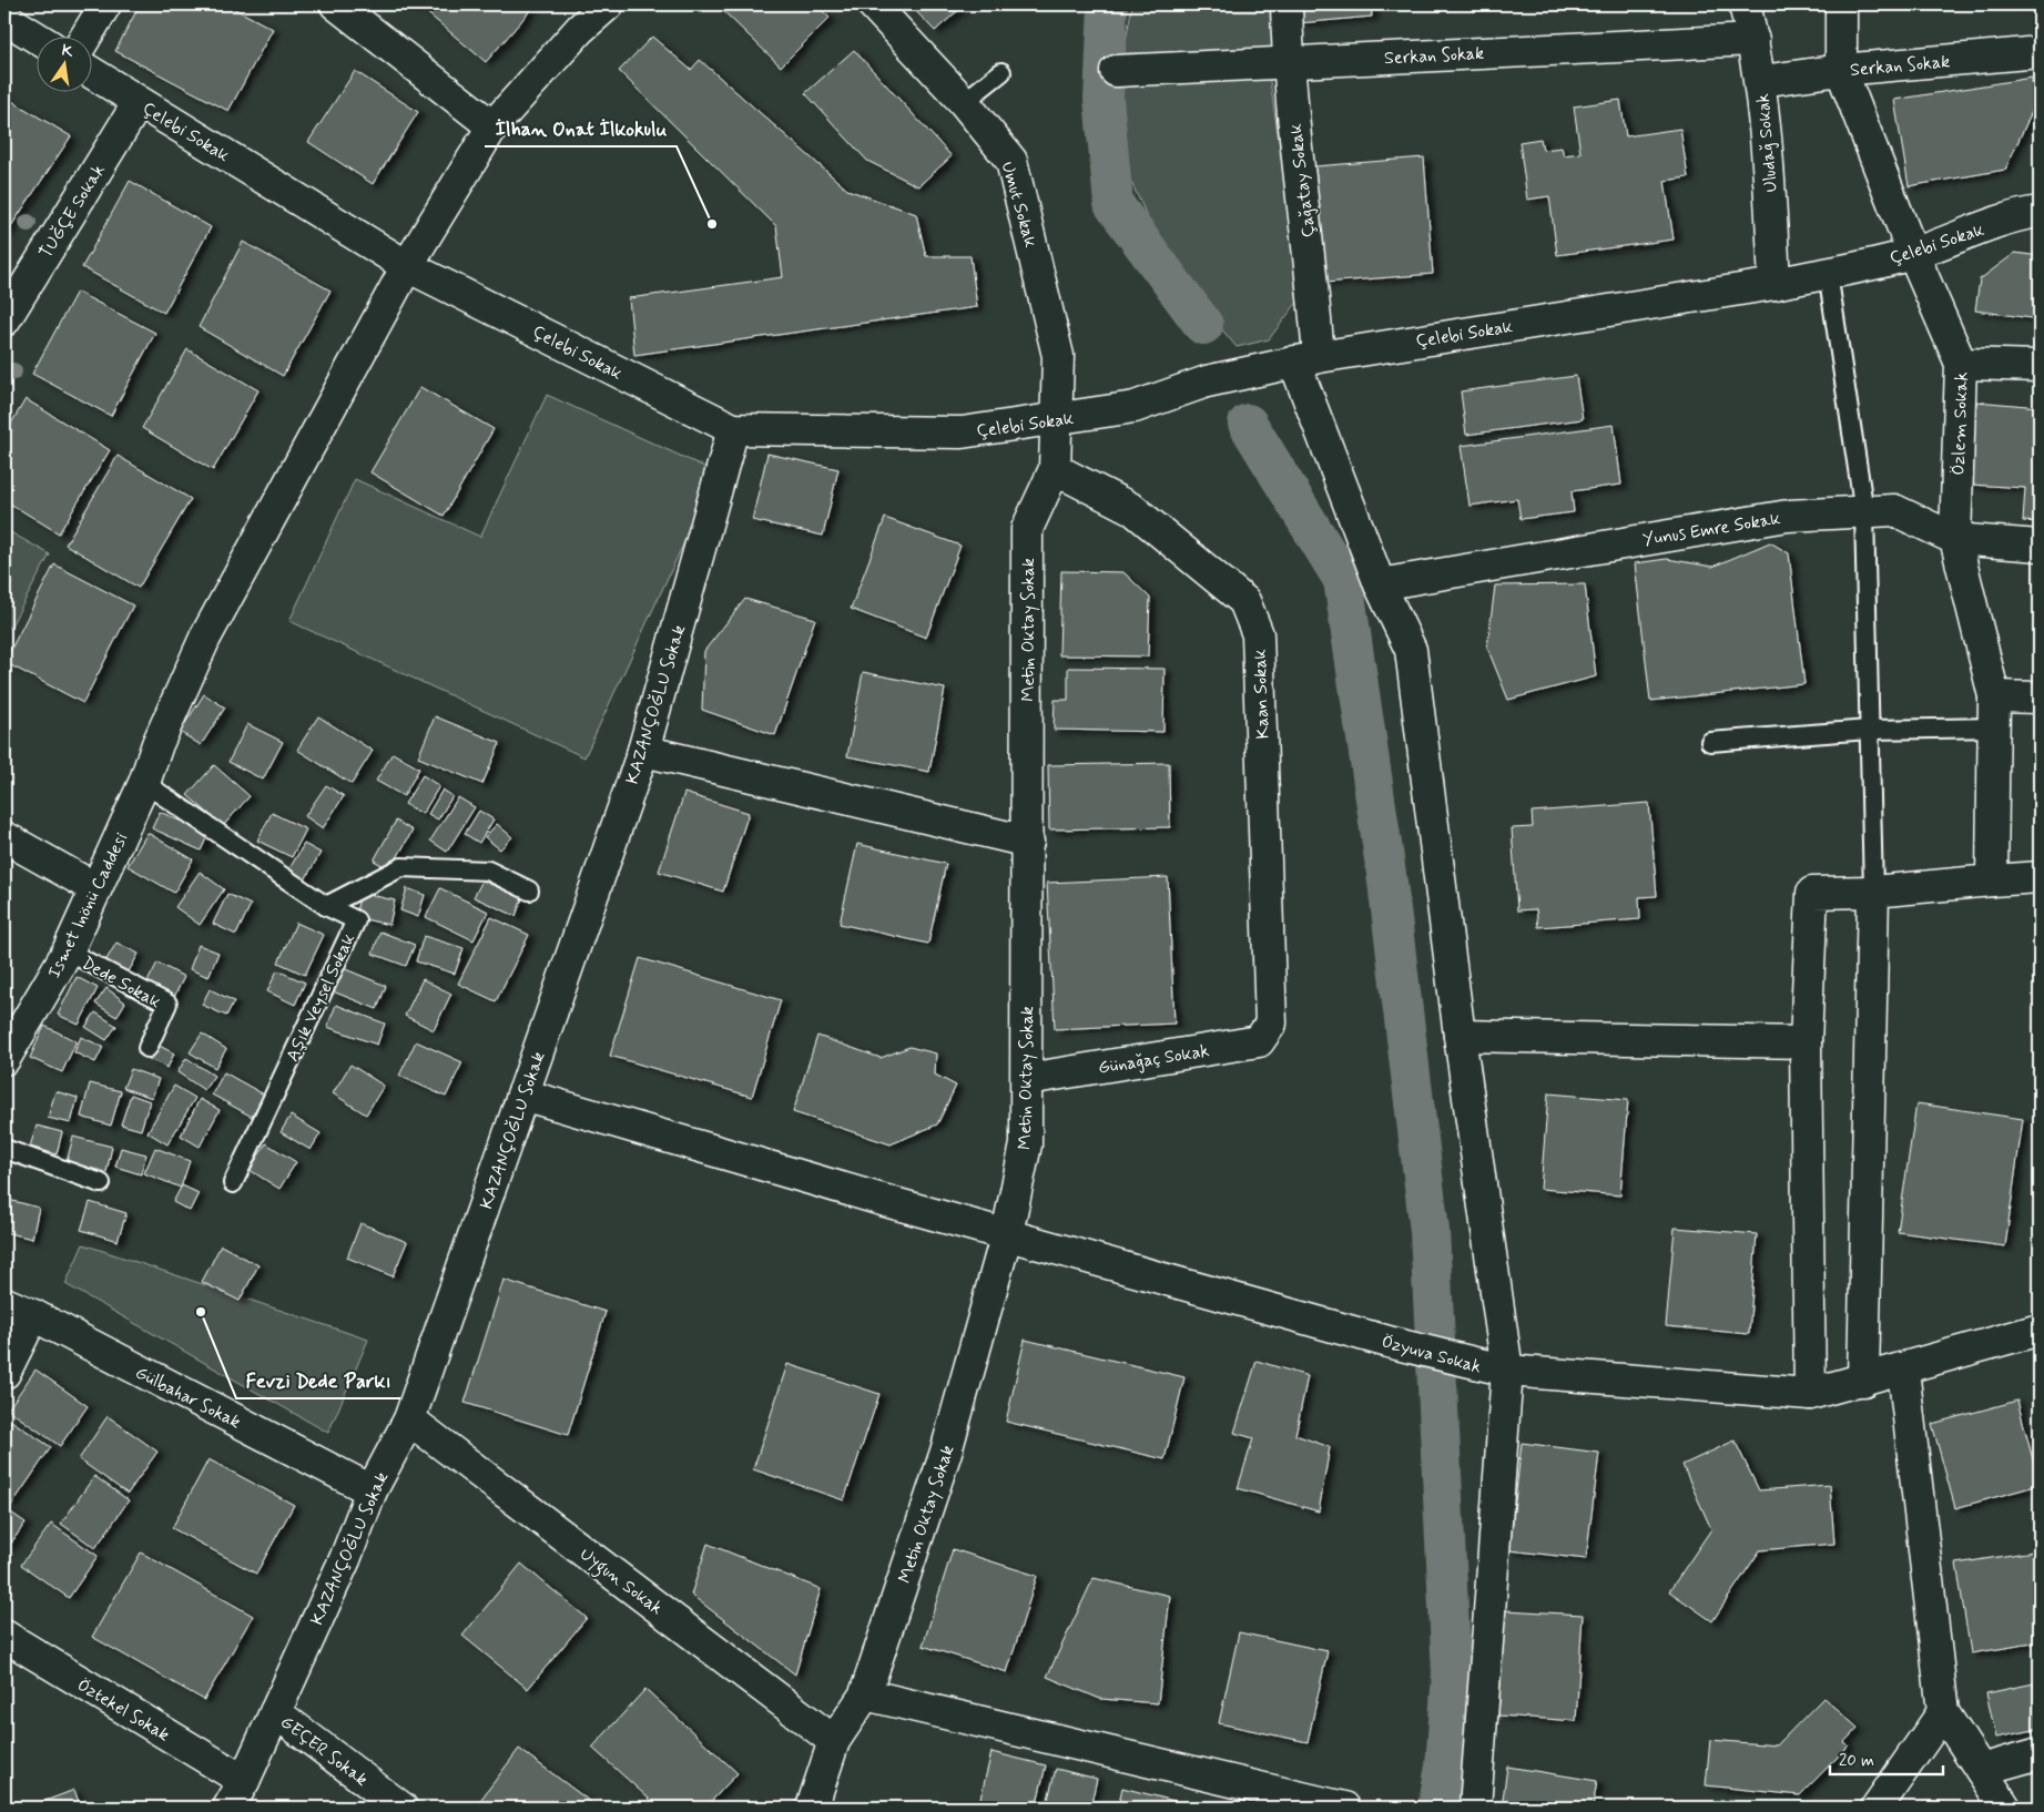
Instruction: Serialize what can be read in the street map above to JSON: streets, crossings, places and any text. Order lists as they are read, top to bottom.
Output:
{
  "streets": {
    "street": [
      "Serkan Sokak",
      "Çelebi Sokak",
      "Uludağ Sokak",
      "Çağatay Sokak",
      "Umut Sokak",
      "TUĞÇE Sokak",
      "Özlem Sokak",
      "Yunus Emre Sokak",
      "Metin Oktay Sokak",
      "Kaan Sokak",
      "KAZANÇOĞLU Sokak",
      "Ismet Inönü Caddesi",
      "Günağaç Sokak",
      "Özyuva Sokak",
      "Gülbahar Sokak",
      "Uygun Sokak",
      "Öztekel Sokak",
      "GEÇER Sokak"
    ],
    "lane": ["Dede Sokak", "Aşık Veysel Sokak"]
  },
  "crossings": [
    ["Serkan Sokak", "Uludağ Sokak"],
    ["Serkan Sokak", "Çağatay Sokak"],
    ["Serkan Sokak", "Özlem Sokak"],
    ["Çelebi Sokak", "Uludağ Sokak"],
    ["Çelebi Sokak", "Çağatay Sokak"],
    ["Çelebi Sokak", "Umut Sokak"],
    ["Çelebi Sokak", "TUĞÇE Sokak"],
    ["Çelebi Sokak", "Özlem Sokak"],
    ["Çelebi Sokak", "Metin Oktay Sokak"],
    ["Çelebi Sokak", "KAZANÇOĞLU Sokak"],
    ["Çelebi Sokak", "Ismet Inönü Caddesi"],
    ["Çağatay Sokak", "Yunus Emre Sokak"],
    ["Çağatay Sokak", "Özyuva Sokak"],
    ["Umut Sokak", "Metin Oktay Sokak"],
    ["Özlem Sokak", "Yunus Emre Sokak"],
    ["Metin Oktay Sokak", "Kaan Sokak"],
    ["Metin Oktay Sokak", "Günağaç Sokak"],
    ["Metin Oktay Sokak", "Özyuva Sokak"],
    ["Metin Oktay Sokak", "Uygun Sokak"],
    ["Kaan Sokak", "Günağaç Sokak"],
    ["KAZANÇOĞLU Sokak", "Özyuva Sokak"],
    ["KAZANÇOĞLU Sokak", "Gülbahar Sokak"],
    ["KAZANÇOĞLU Sokak", "Uygun Sokak"],
    ["KAZANÇOĞLU Sokak", "Öztekel Sokak"],
    ["KAZANÇOĞLU Sokak", "GEÇER Sokak"],
    ["Ismet Inönü Caddesi", "Dede Sokak"],
    ["Ismet Inönü Caddesi", "Aşık Veysel Sokak"]
  ],
  "places": ["İlhan Onat İlkokulu", "Fevzi Dede Parkı"],
  "scale_bar": "20 m",
  "north": "top"
}
